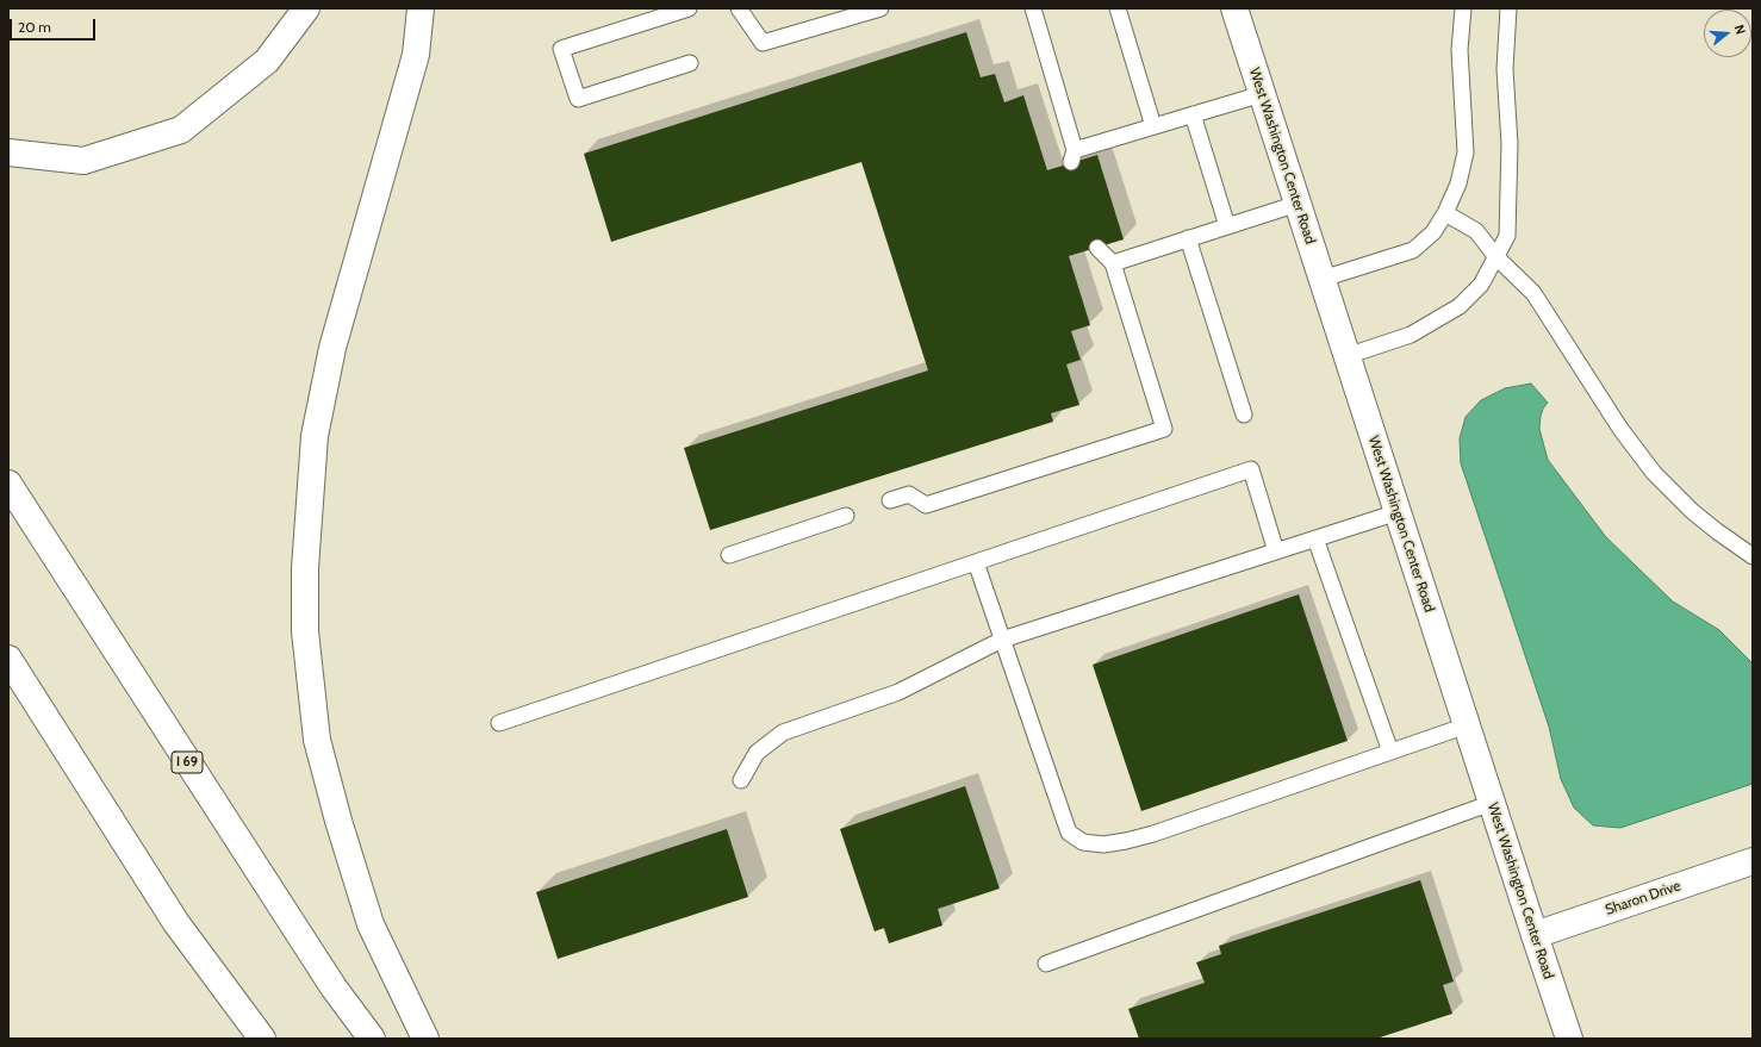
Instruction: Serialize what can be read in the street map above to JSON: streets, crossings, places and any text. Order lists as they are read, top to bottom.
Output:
{
  "streets": {
    "main road": ["West Washington Center Road", "I 69", "Sharon Drive"]
  },
  "crossings": [
    ["West Washington Center Road", "Sharon Drive"]
  ],
  "scale_bar": "20 m",
  "north": "right"
}
